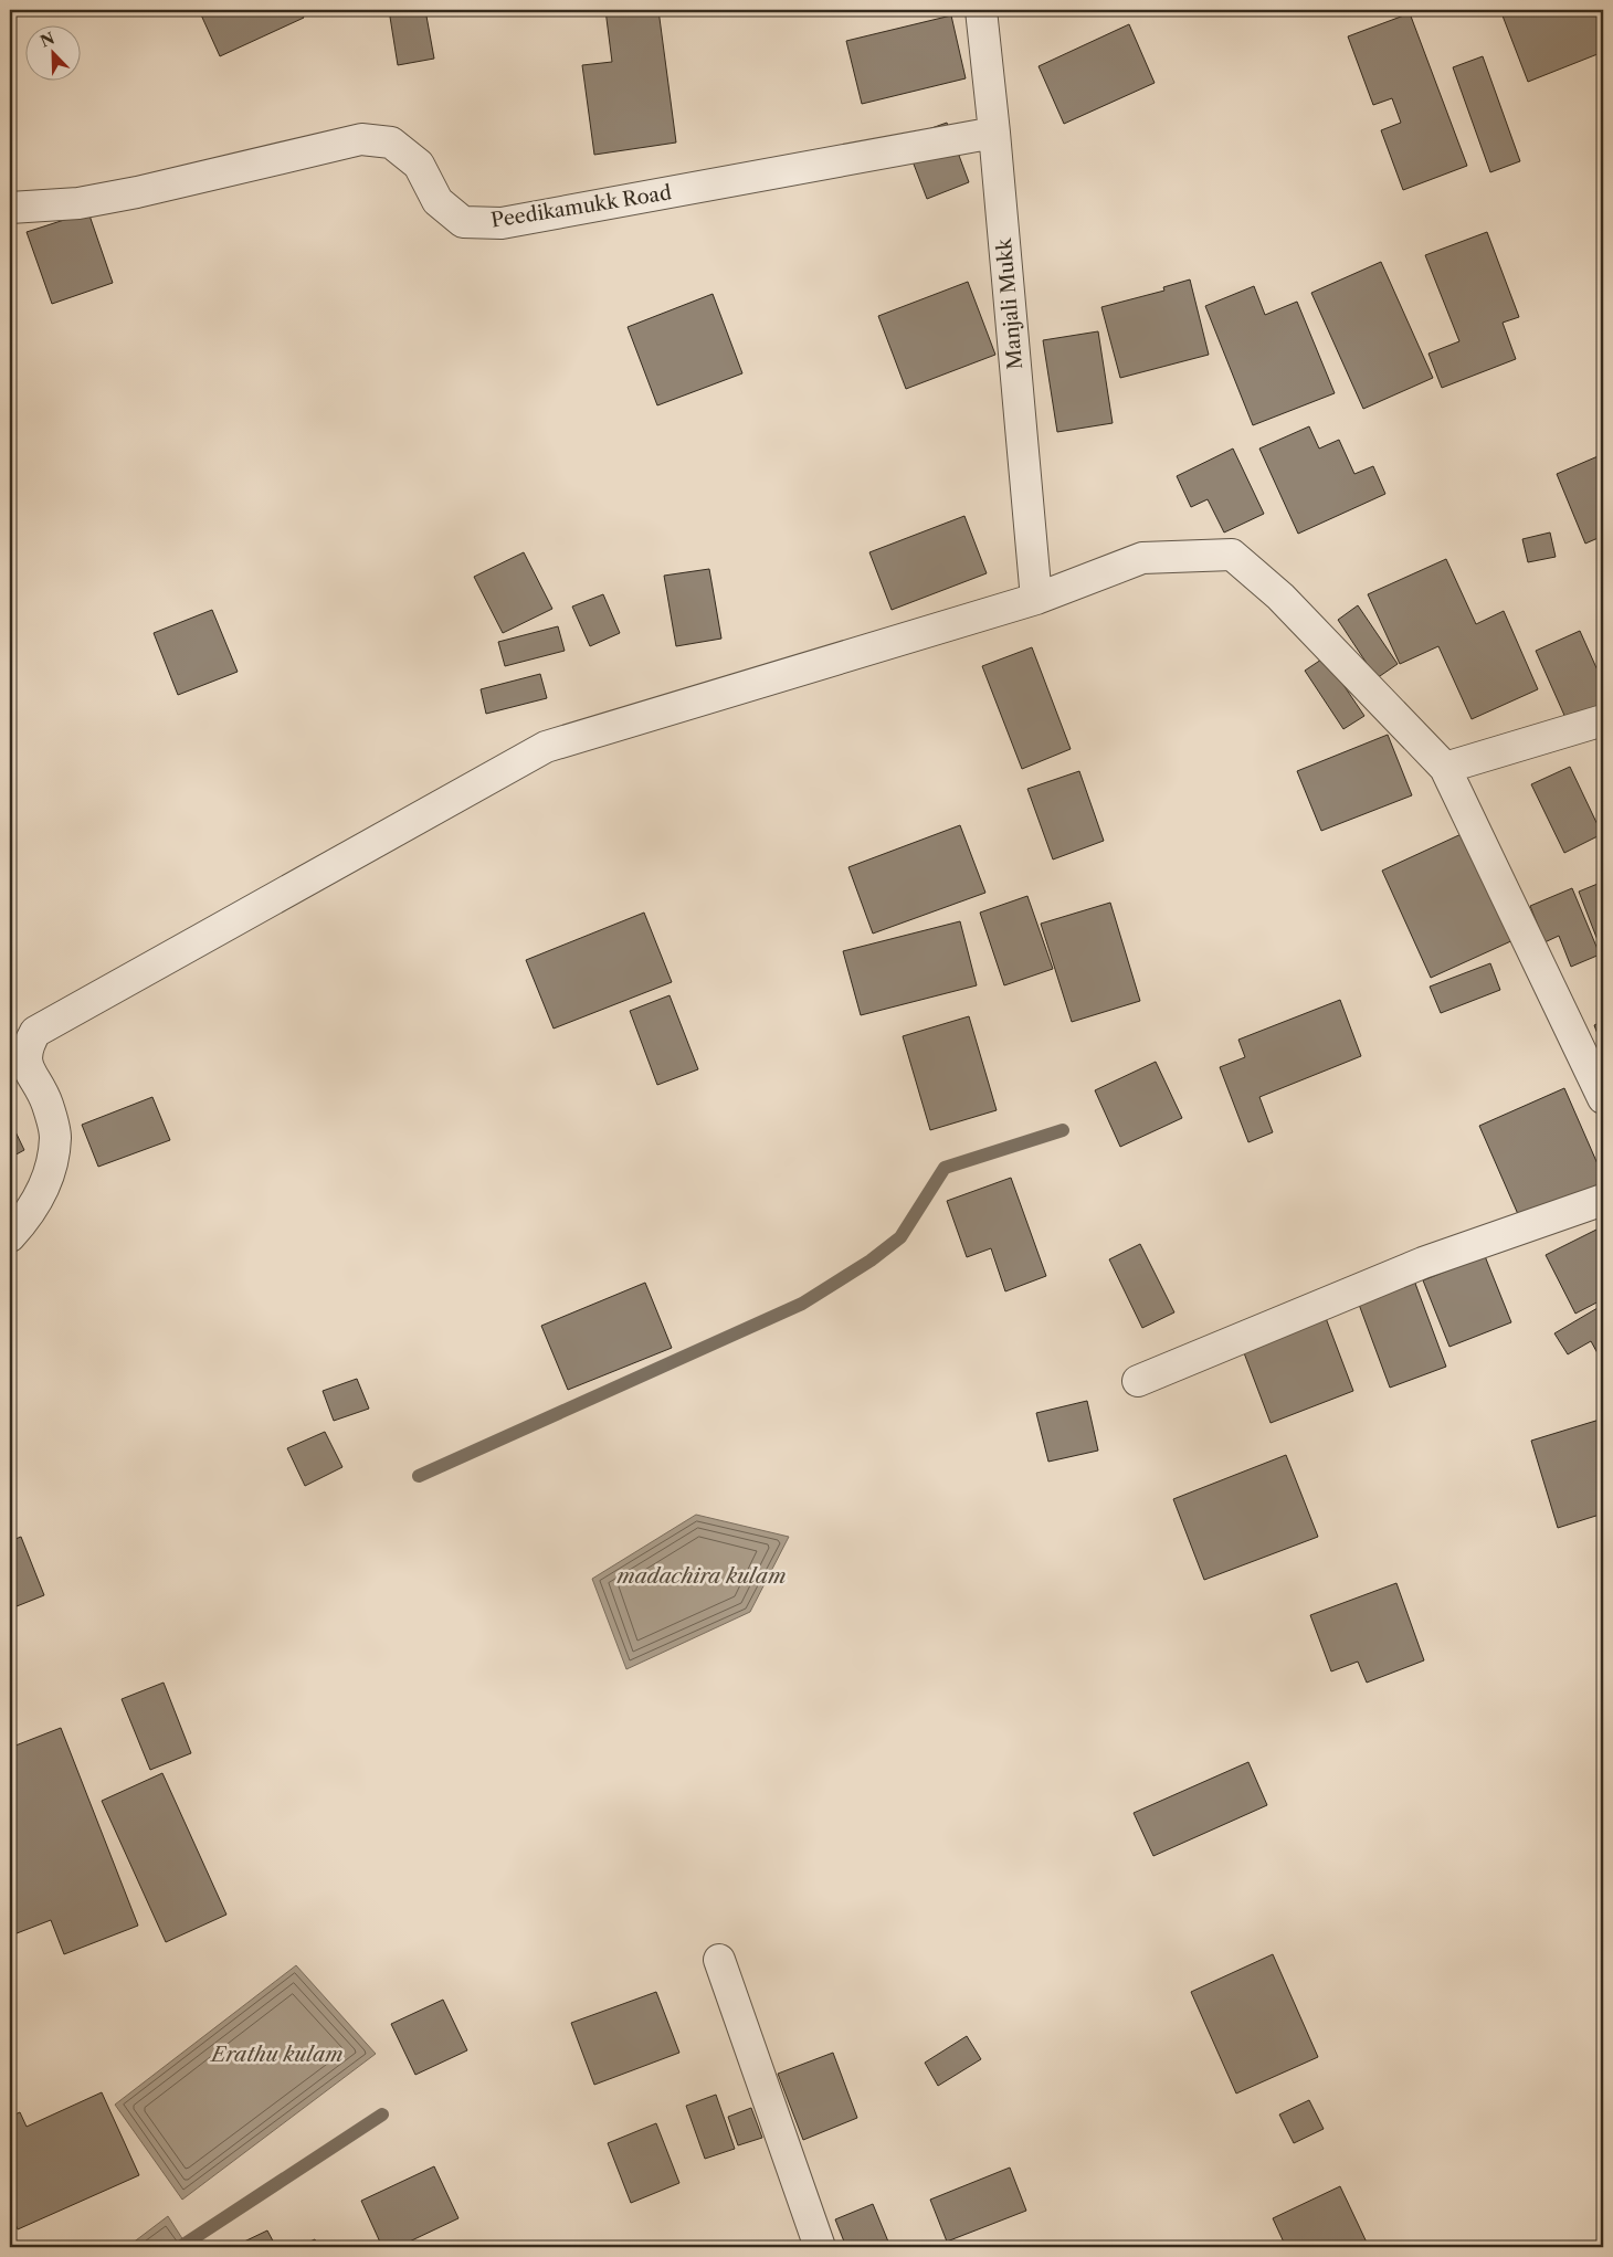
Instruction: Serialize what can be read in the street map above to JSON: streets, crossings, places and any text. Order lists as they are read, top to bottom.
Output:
{
  "streets": {
    "street": ["Peedikamukk Road", "Manjali Mukk"]
  },
  "crossings": [
    ["Peedikamukk Road", "Manjali Mukk"]
  ],
  "water": ["madachira kulam", "Erathu kulam"],
  "north": "top left"
}
